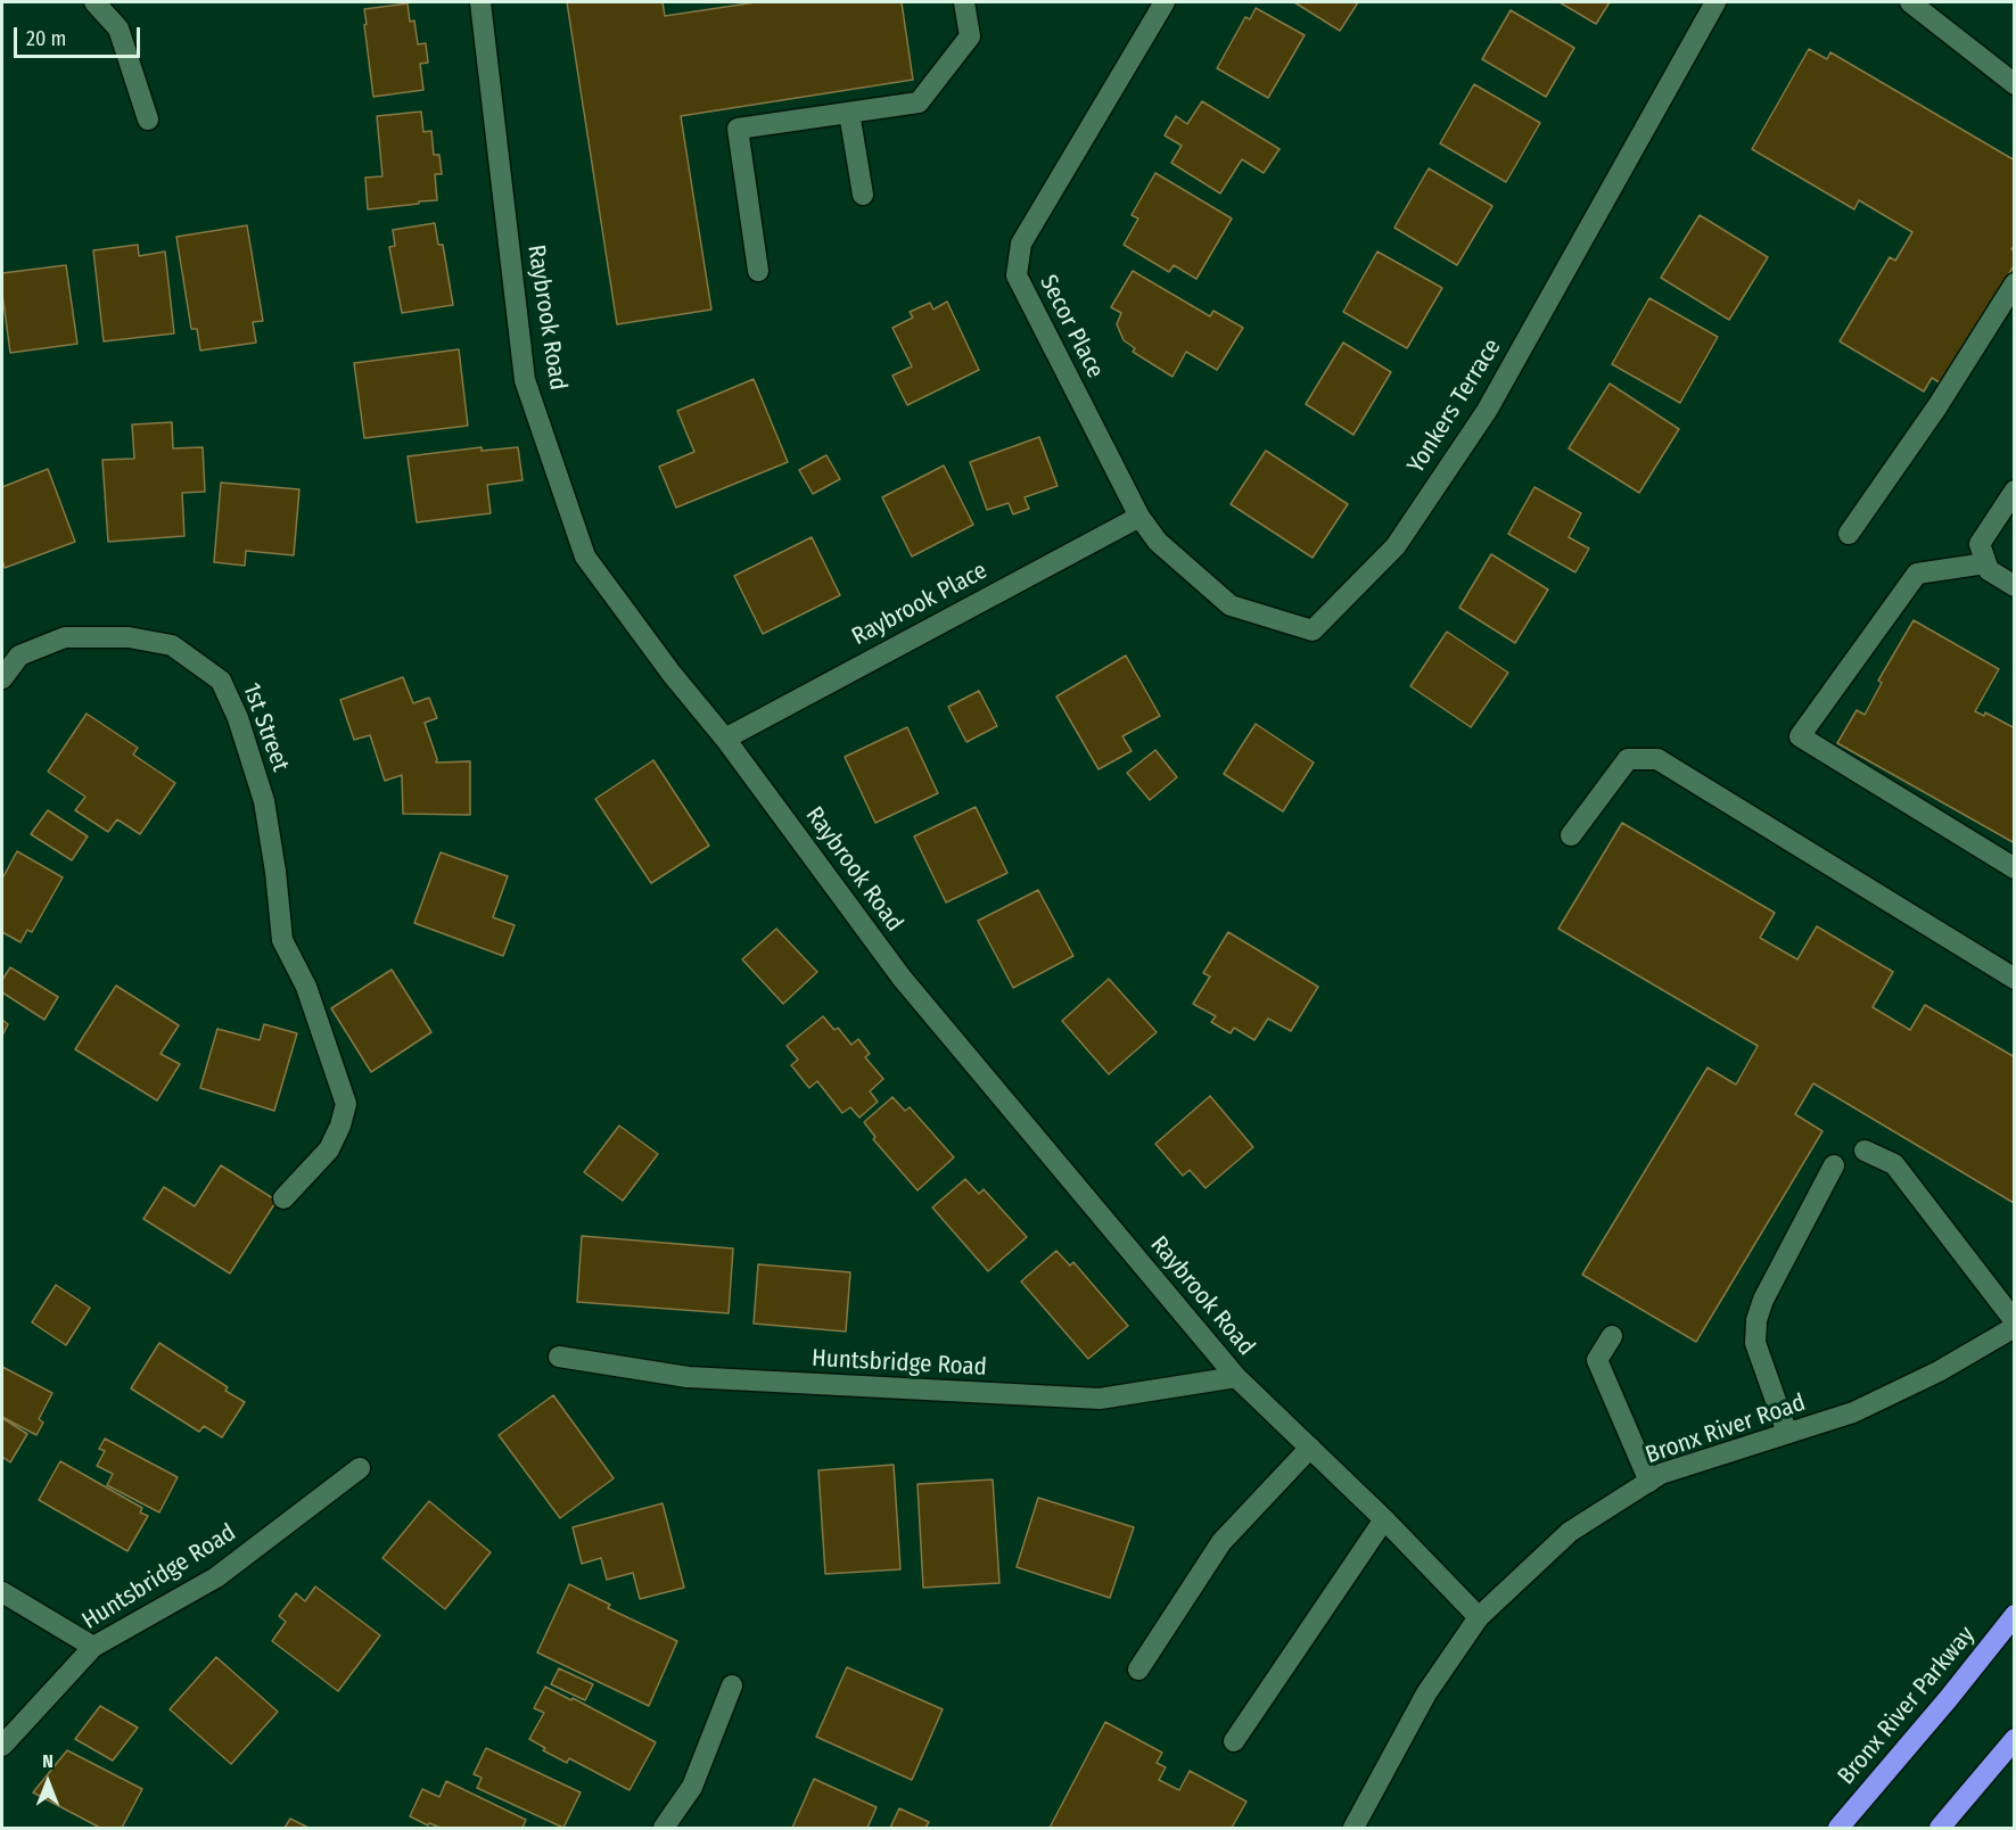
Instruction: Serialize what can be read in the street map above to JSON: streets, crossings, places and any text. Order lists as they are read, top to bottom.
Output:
{
  "streets": {
    "highway": ["Bronx River Parkway"],
    "street": [
      "Raybrook Road",
      "Secor Place",
      "Yonkers Terrace",
      "Raybrook Place",
      "1st Street",
      "Huntsbridge Road",
      "Bronx River Road"
    ]
  },
  "crossings": [
    ["Raybrook Road", "Raybrook Place"],
    ["Raybrook Road", "Huntsbridge Road"],
    ["Raybrook Road", "Bronx River Road"],
    ["Secor Place", "Yonkers Terrace"],
    ["Secor Place", "Raybrook Place"],
    ["Yonkers Terrace", "Raybrook Place"]
  ],
  "scale_bar": "20 m",
  "north": "top"
}
